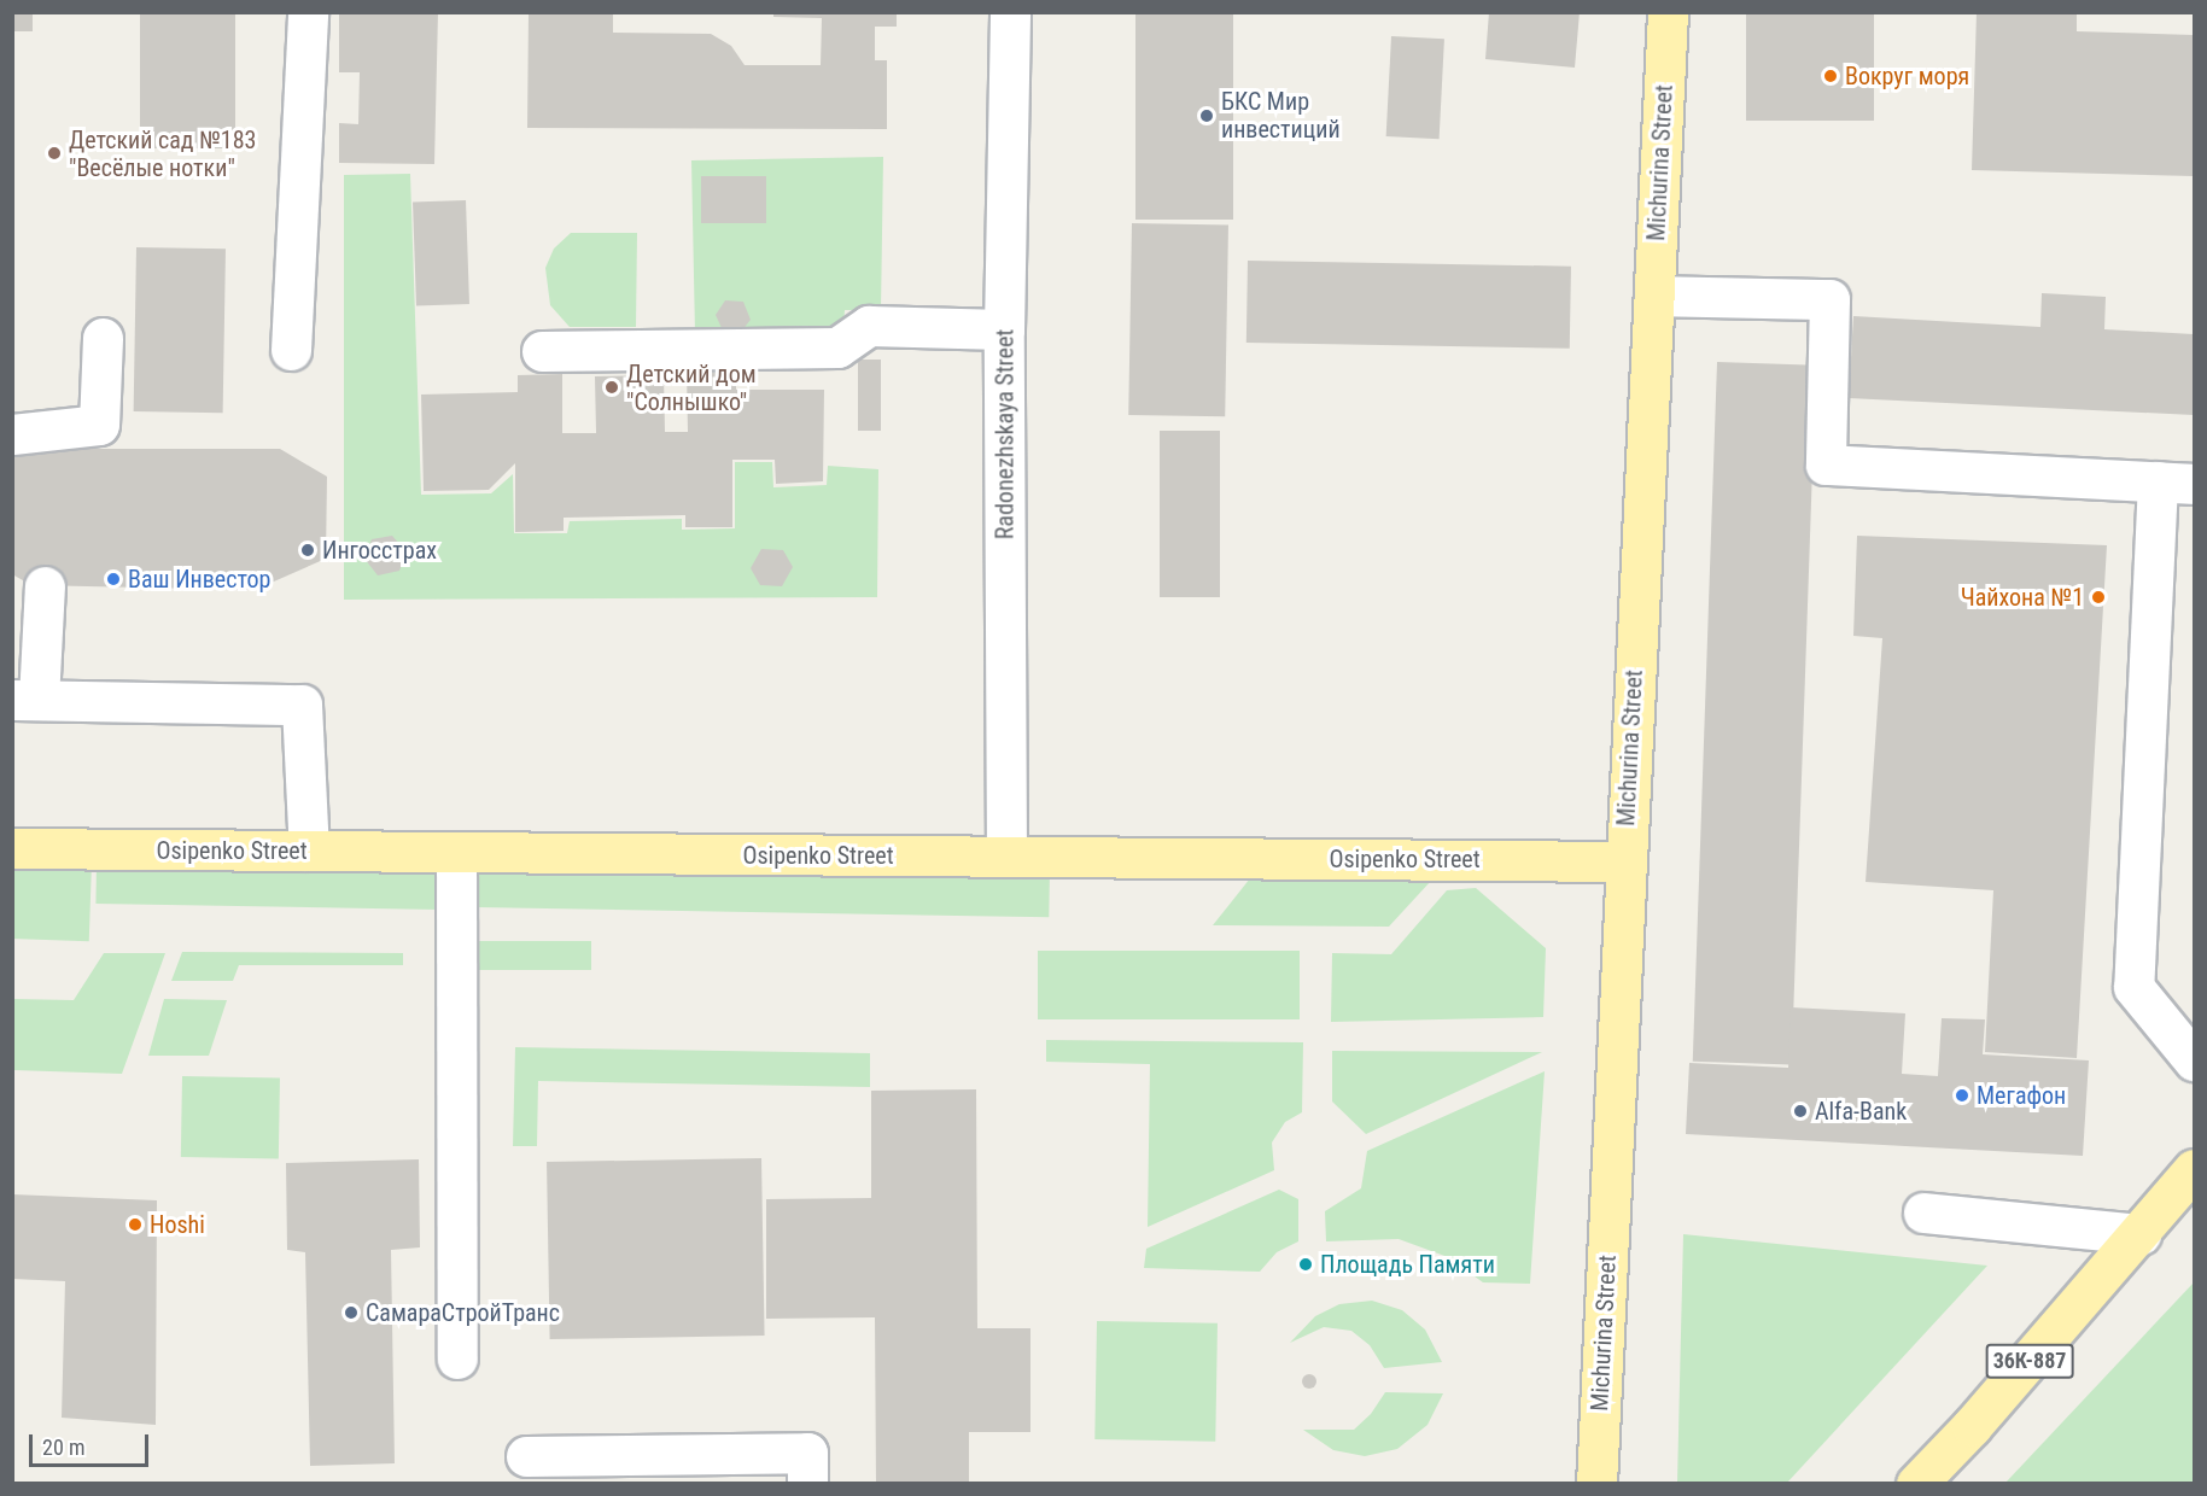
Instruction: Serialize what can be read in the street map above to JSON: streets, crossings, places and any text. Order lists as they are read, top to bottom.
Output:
{
  "streets": {
    "main road": ["Michurina Street", "Osipenko Street", "36К-887"],
    "street": ["Radonezhskaya Street"]
  },
  "crossings": [
    ["Michurina Street", "Osipenko Street"],
    ["Radonezhskaya Street", "Osipenko Street"]
  ],
  "places": [
    "Вокруг моря",
    "БКС Мир инвестиций",
    "Детский сад №183 \"Весёлые нотки\"",
    "Детский дом \"Солнышко\"",
    "Ингосстрах",
    "Ваш Инвестор",
    "Чайхона №1",
    "Мегафон",
    "Alfa-Bank",
    "Hoshi",
    "Площадь Памяти",
    "СамараСтройТранс"
  ],
  "scale_bar": "20 m"
}
